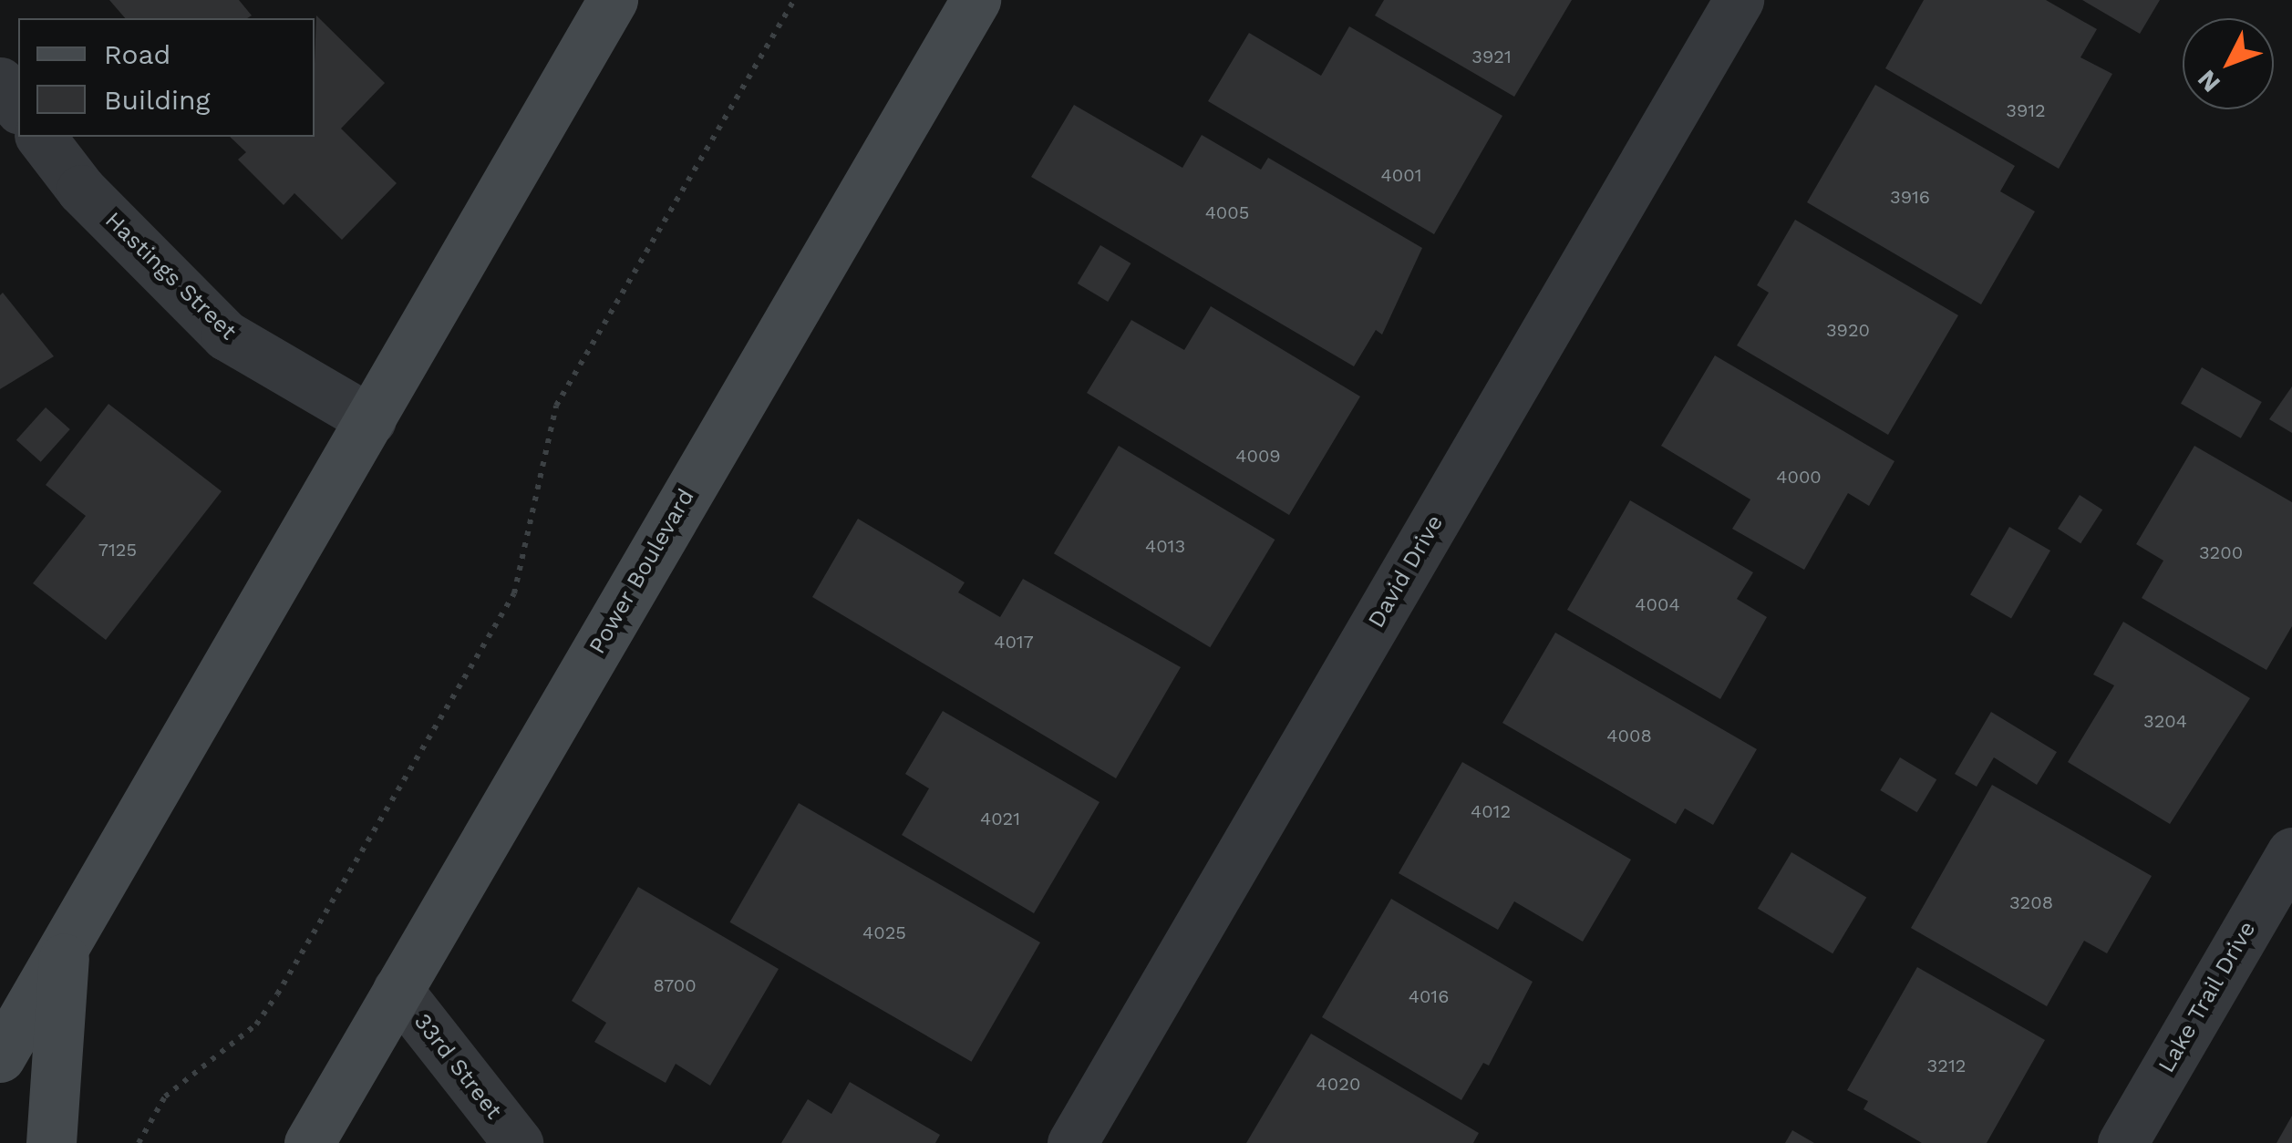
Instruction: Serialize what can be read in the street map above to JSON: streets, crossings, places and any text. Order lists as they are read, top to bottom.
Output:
{
  "streets": {
    "main road": ["Power Boulevard"],
    "street": [
      "Hastings Street",
      "David Drive",
      "Lake Trail Drive",
      "33rd Street"
    ]
  },
  "crossings": [
    ["Power Boulevard", "33rd Street"]
  ],
  "house_numbers": [
    "3921",
    "3912",
    "4001",
    "3916",
    "4005",
    "3920",
    "4009",
    "4000",
    "4013",
    "7125",
    "3200",
    "4004",
    "4017",
    "3204",
    "4008",
    "4012",
    "4021",
    "3208",
    "4025",
    "8700",
    "4016",
    "3212",
    "4020"
  ],
  "legend": ["Road", "Building"],
  "north": "bottom left"
}
